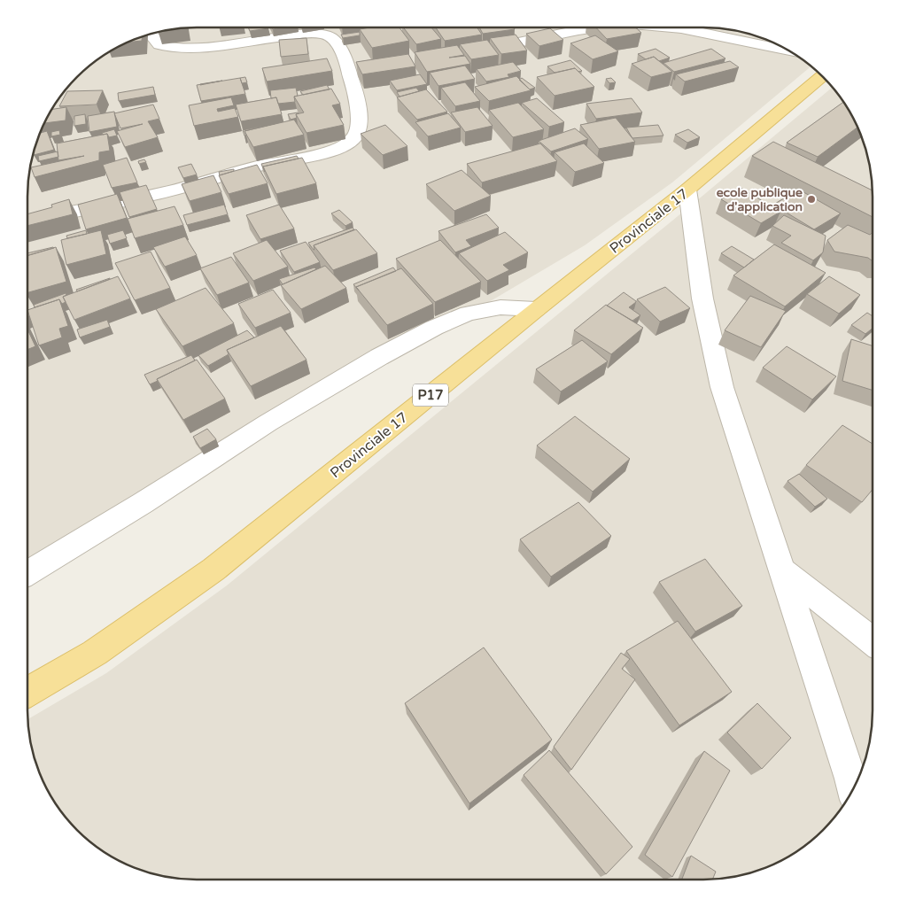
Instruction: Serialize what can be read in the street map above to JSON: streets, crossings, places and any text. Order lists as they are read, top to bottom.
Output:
{
  "streets": {
    "main road": ["Provinciale 17", "P17"]
  },
  "places": ["ecole publique d'application"]
}
